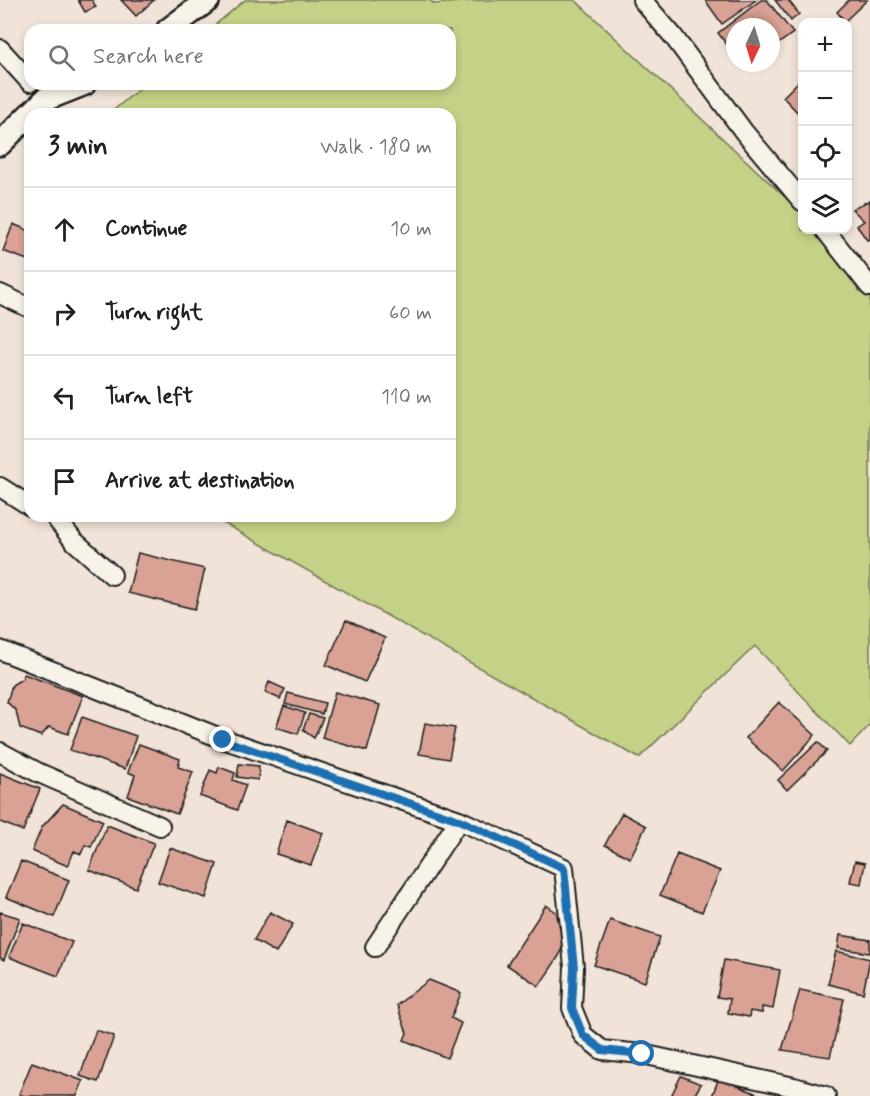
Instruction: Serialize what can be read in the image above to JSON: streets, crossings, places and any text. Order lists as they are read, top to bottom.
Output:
{
  "north": "bottom",
  "page": {
    "map_buttons": ["+", "−"],
    "search": "Search here",
    "heading": ["3 min", "Walk · 180 m"],
    "list": [
      ["Continue", "10 m"],
      ["Turn right", "60 m"],
      ["Turn left", "110 m"],
      "Arrive at destination"
    ]
  }
}
